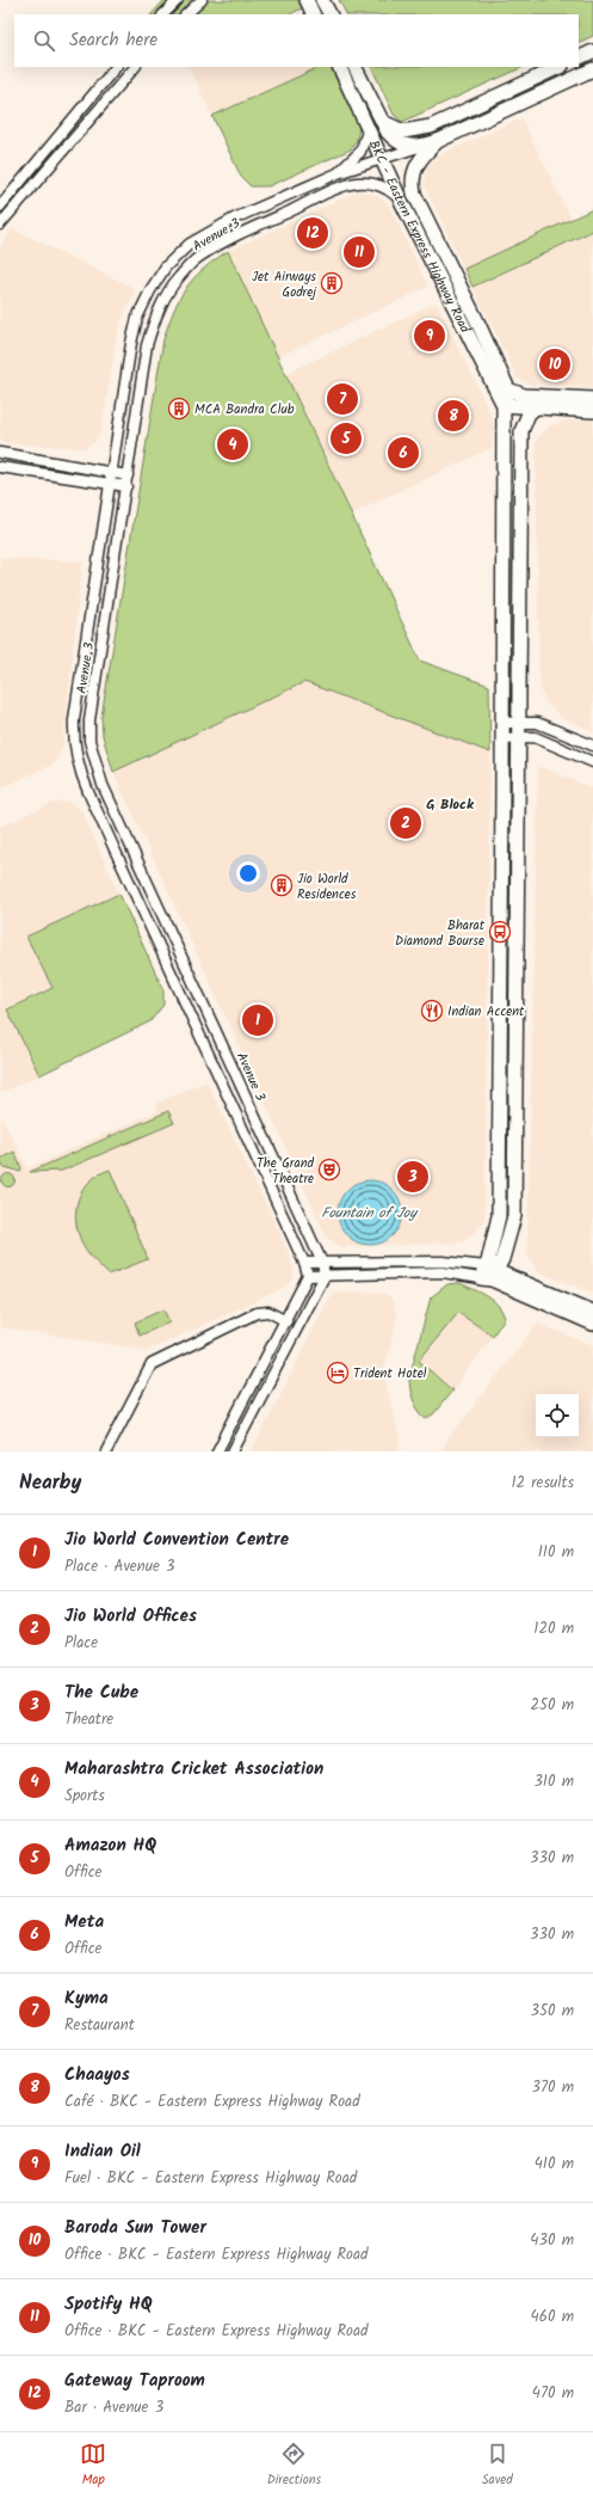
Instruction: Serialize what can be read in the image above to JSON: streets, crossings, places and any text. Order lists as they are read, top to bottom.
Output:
{
  "streets": {
    "main road": ["BKC - Eastern Express Highway Road"],
    "street": ["Avenue 3"]
  },
  "crossings": [
    ["Avenue 3", "BKC - Eastern Express Highway Road"]
  ],
  "districts": ["G Block"],
  "water": ["Fountain of Joy"],
  "places": {
    "building": ["Jet Airways Godrej", "MCA Bandra Club", "Jio World Residences"],
    "bus stop": ["Bharat Diamond Bourse"],
    "restaurant": ["Indian Accent"],
    "theatre": ["The Grand Theatre"],
    "hotel": ["Trident Hotel"]
  },
  "page": {
    "search": "Search here",
    "pins": [
      "12",
      "11",
      "9",
      "10",
      "7",
      "8",
      "5",
      "4",
      "6",
      "2",
      "1",
      "3"
    ],
    "heading": ["Nearby", "12 results"],
    "list": [
      {
        "mark": "1",
        "name": "Jio World Convention Centre",
        "note": "Place · Avenue 3",
        "value": "110 m"
      },
      {
        "mark": "2",
        "name": "Jio World Offices",
        "note": "Place",
        "value": "120 m"
      },
      {
        "mark": "3",
        "name": "The Cube",
        "note": "Theatre",
        "value": "250 m"
      },
      {
        "mark": "4",
        "name": "Maharashtra Cricket Association",
        "note": "Sports",
        "value": "310 m"
      },
      {
        "mark": "5",
        "name": "Amazon HQ",
        "note": "Office",
        "value": "330 m"
      },
      {
        "mark": "6",
        "name": "Meta",
        "note": "Office",
        "value": "330 m"
      },
      {
        "mark": "7",
        "name": "Kyma",
        "note": "Restaurant",
        "value": "350 m"
      },
      {
        "mark": "8",
        "name": "Chaayos",
        "note": "Café · BKC - Eastern Express Highway Road",
        "value": "370 m"
      },
      {
        "mark": "9",
        "name": "Indian Oil",
        "note": "Fuel · BKC - Eastern Express Highway Road",
        "value": "410 m"
      },
      {
        "mark": "10",
        "name": "Baroda Sun Tower",
        "note": "Office · BKC - Eastern Express Highway Road",
        "value": "430 m"
      },
      {
        "mark": "11",
        "name": "Spotify HQ",
        "note": "Office · BKC - Eastern Express Highway Road",
        "value": "460 m"
      },
      {
        "mark": "12",
        "name": "Gateway Taproom",
        "note": "Bar · Avenue 3",
        "value": "470 m"
      }
    ],
    "nav": ["Map", "Directions", "Saved"]
  }
}
